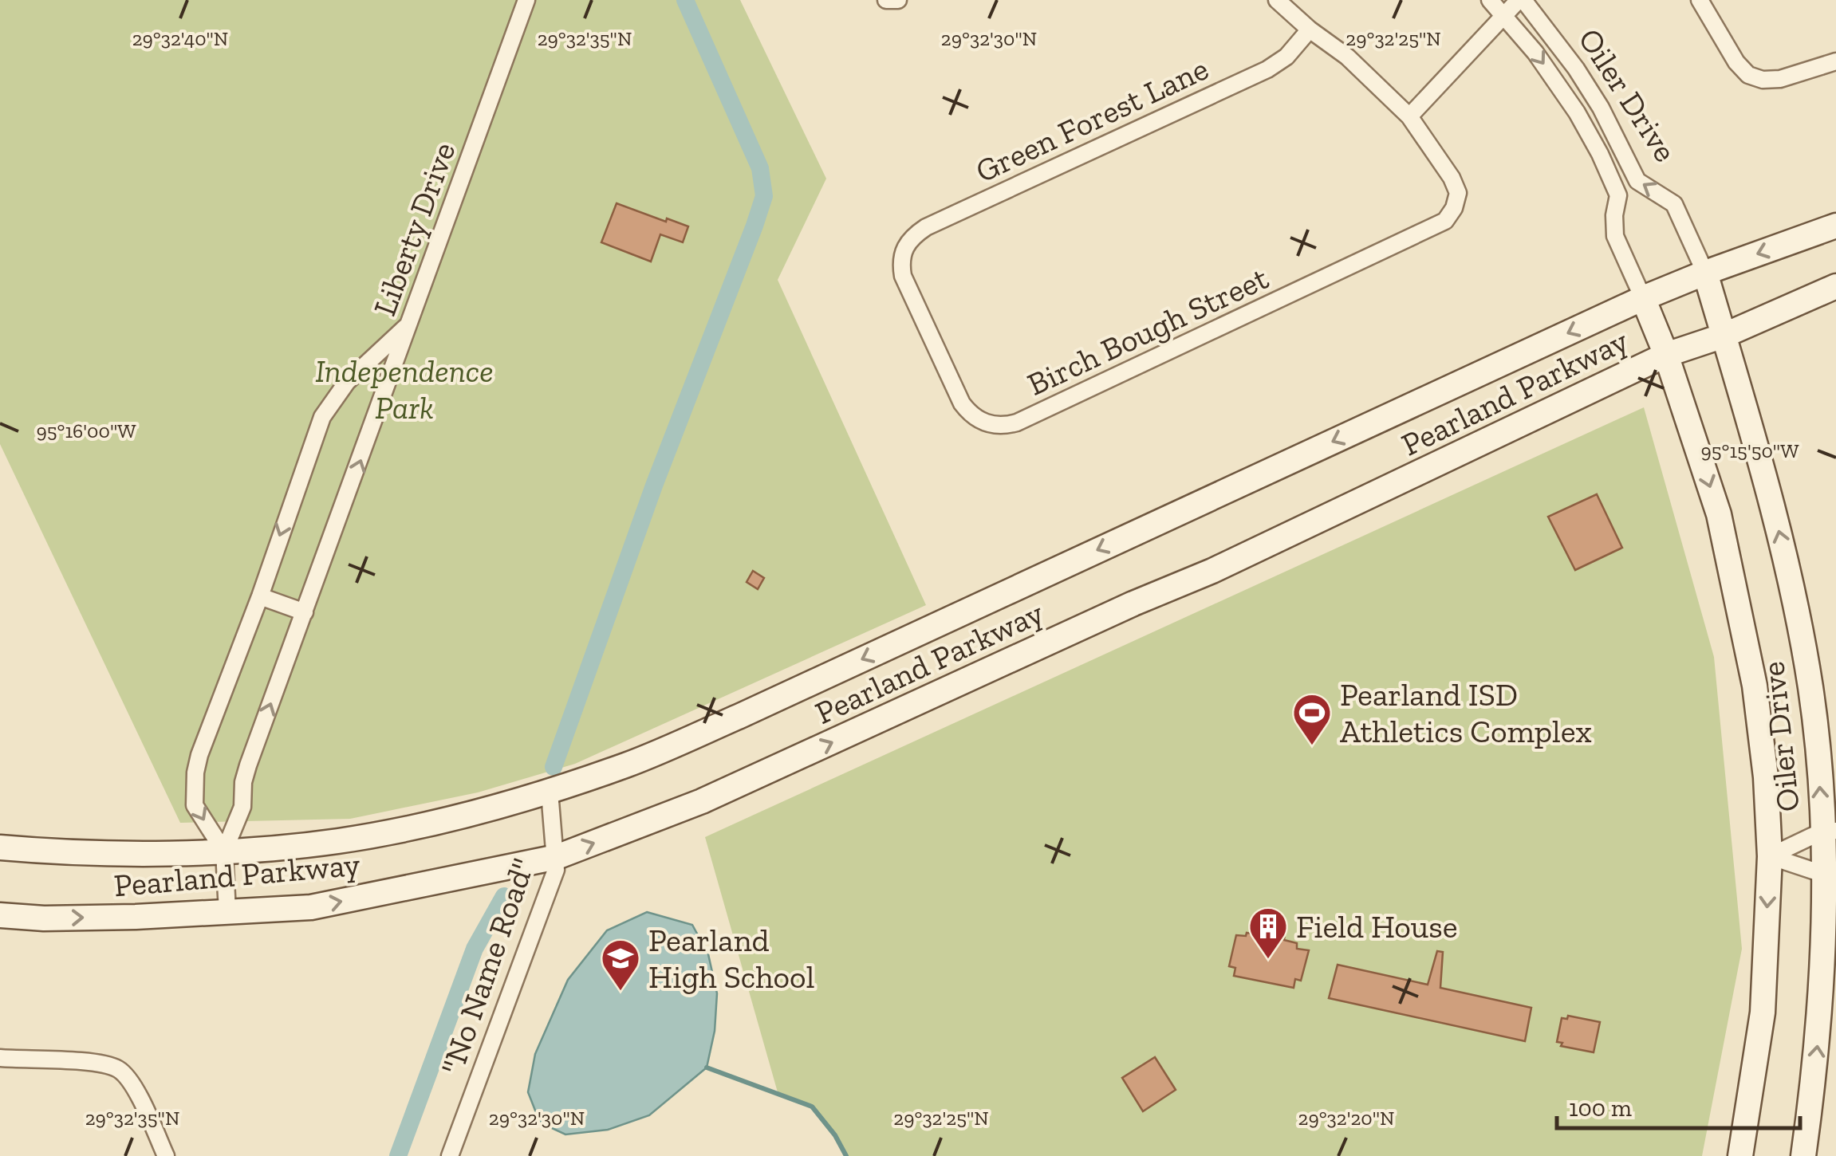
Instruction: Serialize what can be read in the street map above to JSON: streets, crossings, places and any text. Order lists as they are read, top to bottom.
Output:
{
  "streets": {
    "main road": ["Oiler Drive", "Pearland Parkway"],
    "street": [
      "Green Forest Lane",
      "Liberty Drive",
      "Birch Bough Street",
      "\"No Name Road\""
    ]
  },
  "crossings": [
    ["Oiler Drive", "Pearland Parkway"],
    ["Green Forest Lane", "Birch Bough Street"],
    ["Liberty Drive", "Pearland Parkway"],
    ["Pearland Parkway", "\"No Name Road\""]
  ],
  "parks": ["Independence Park"],
  "places": {
    "sports": ["Pearland ISD Athletics Complex"],
    "building": ["Field House"],
    "school or university": ["Pearland High School"]
  },
  "scale_bar": "100 m",
  "coordinates": [
    "29°32'40\"N",
    "29°32'35\"N",
    "29°32'30\"N",
    "29°32'25\"N",
    "95°16'00\"W",
    "95°15'50\"W",
    "29°32'20\"N"
  ]
}
